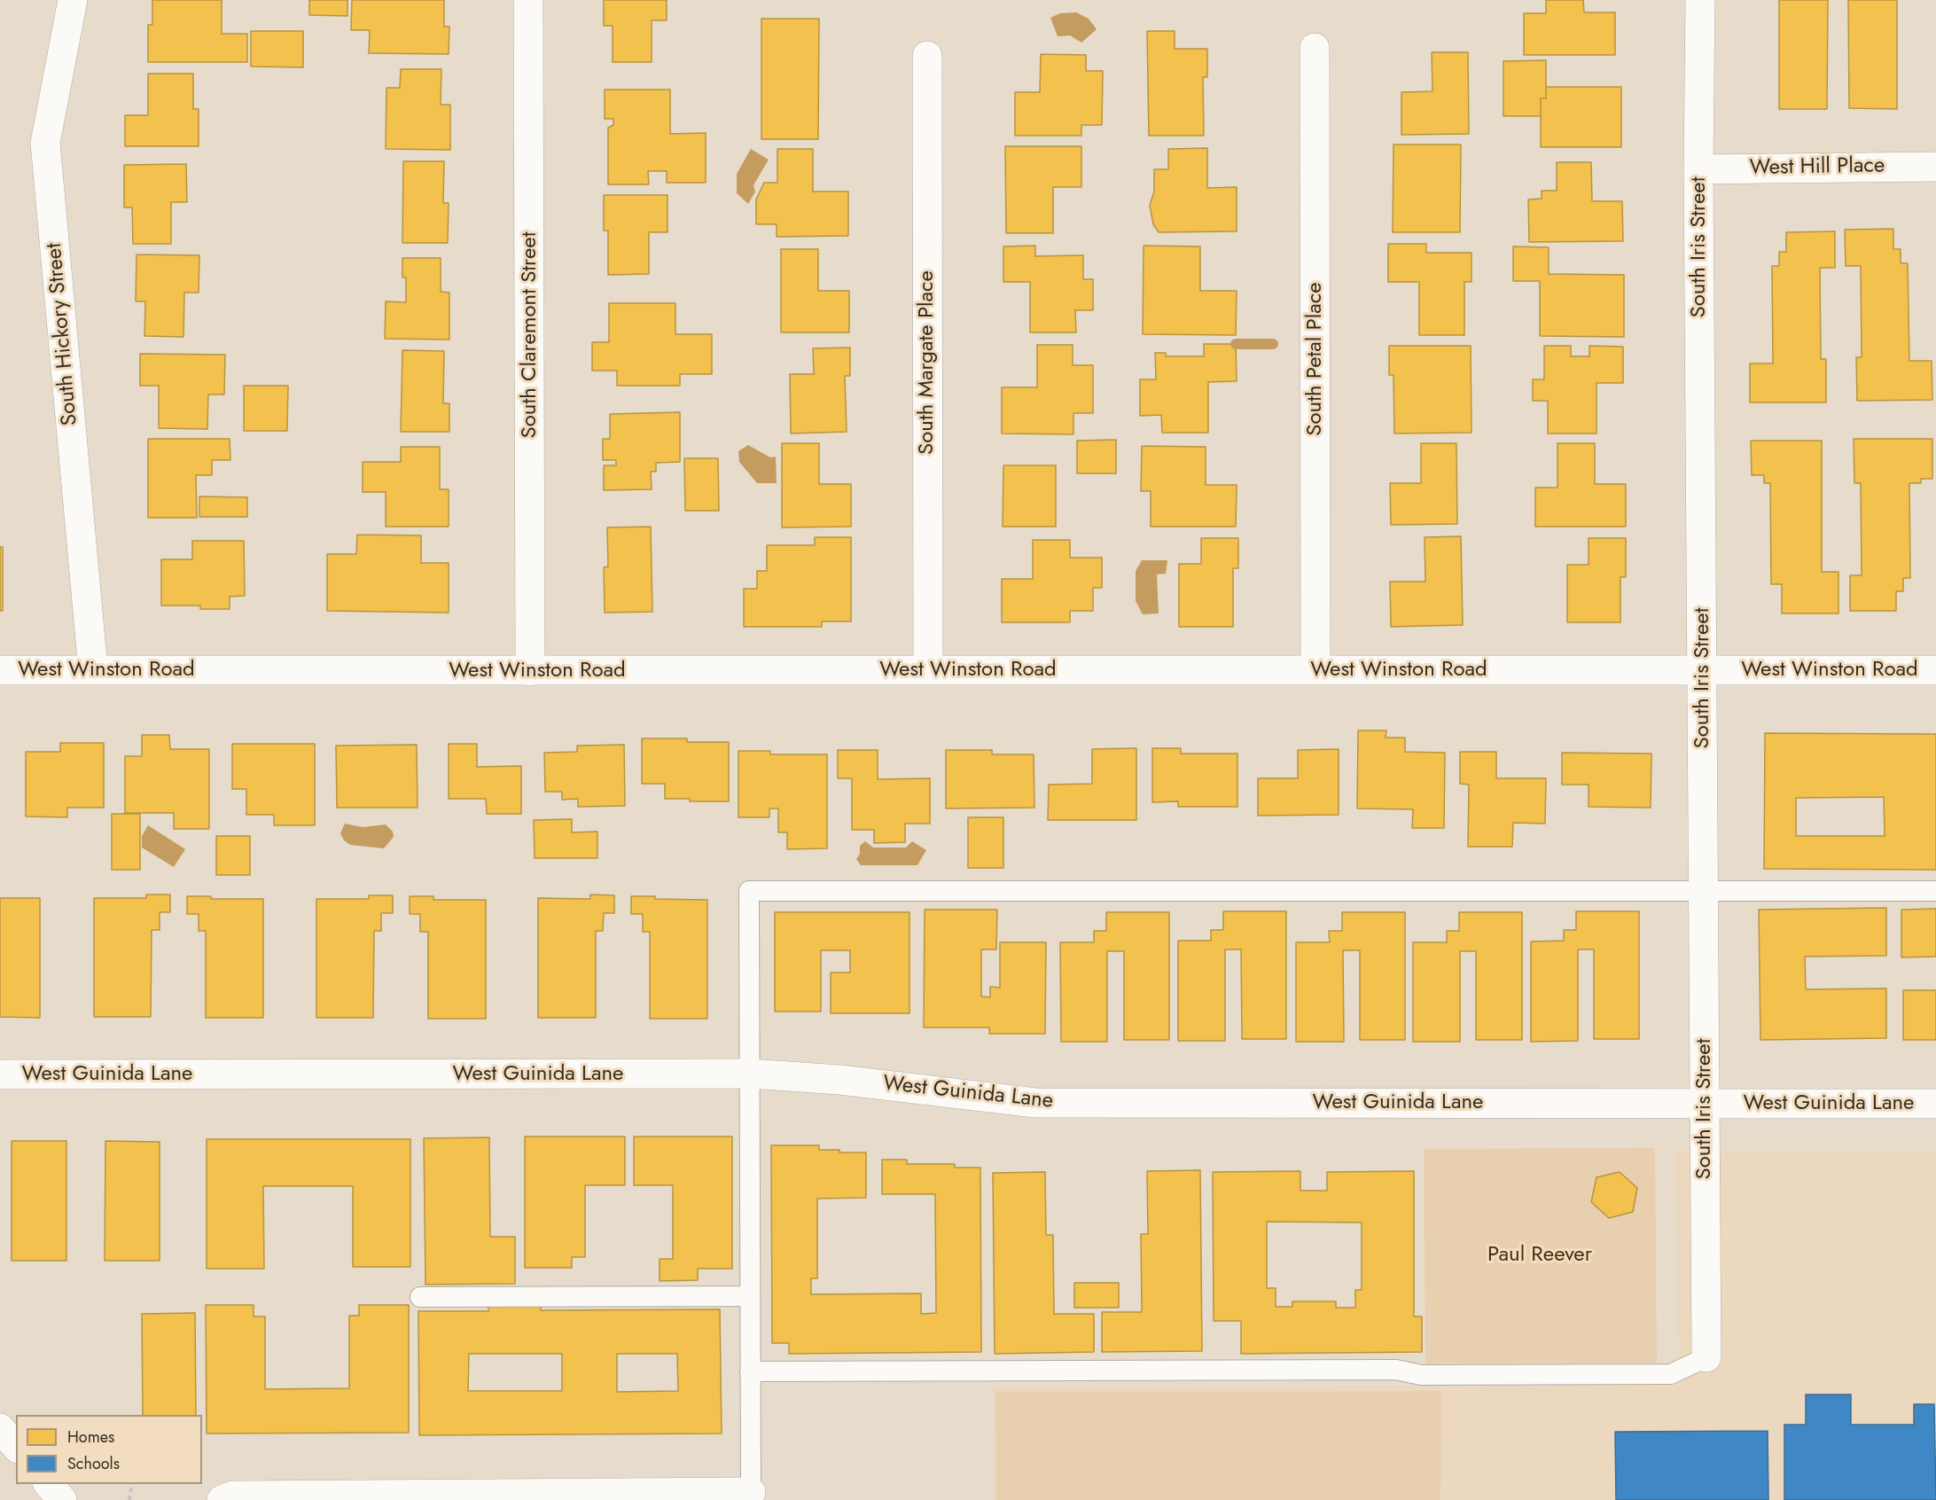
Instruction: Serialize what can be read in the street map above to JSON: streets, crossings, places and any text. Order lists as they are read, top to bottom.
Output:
{
  "streets": {
    "street": [
      "West Hill Place",
      "South Iris Street",
      "South Hickory Street",
      "South Claremont Street",
      "South Petal Place",
      "South Margate Place",
      "West Winston Road",
      "West Guinida Lane"
    ]
  },
  "crossings": [
    ["West Hill Place", "South Iris Street"],
    ["South Iris Street", "West Winston Road"],
    ["South Iris Street", "West Guinida Lane"],
    ["South Hickory Street", "West Winston Road"],
    ["South Claremont Street", "West Winston Road"],
    ["South Petal Place", "West Winston Road"],
    ["South Margate Place", "West Winston Road"]
  ],
  "parks": ["Paul Reever"],
  "legend": ["Homes", "Schools"]
}
